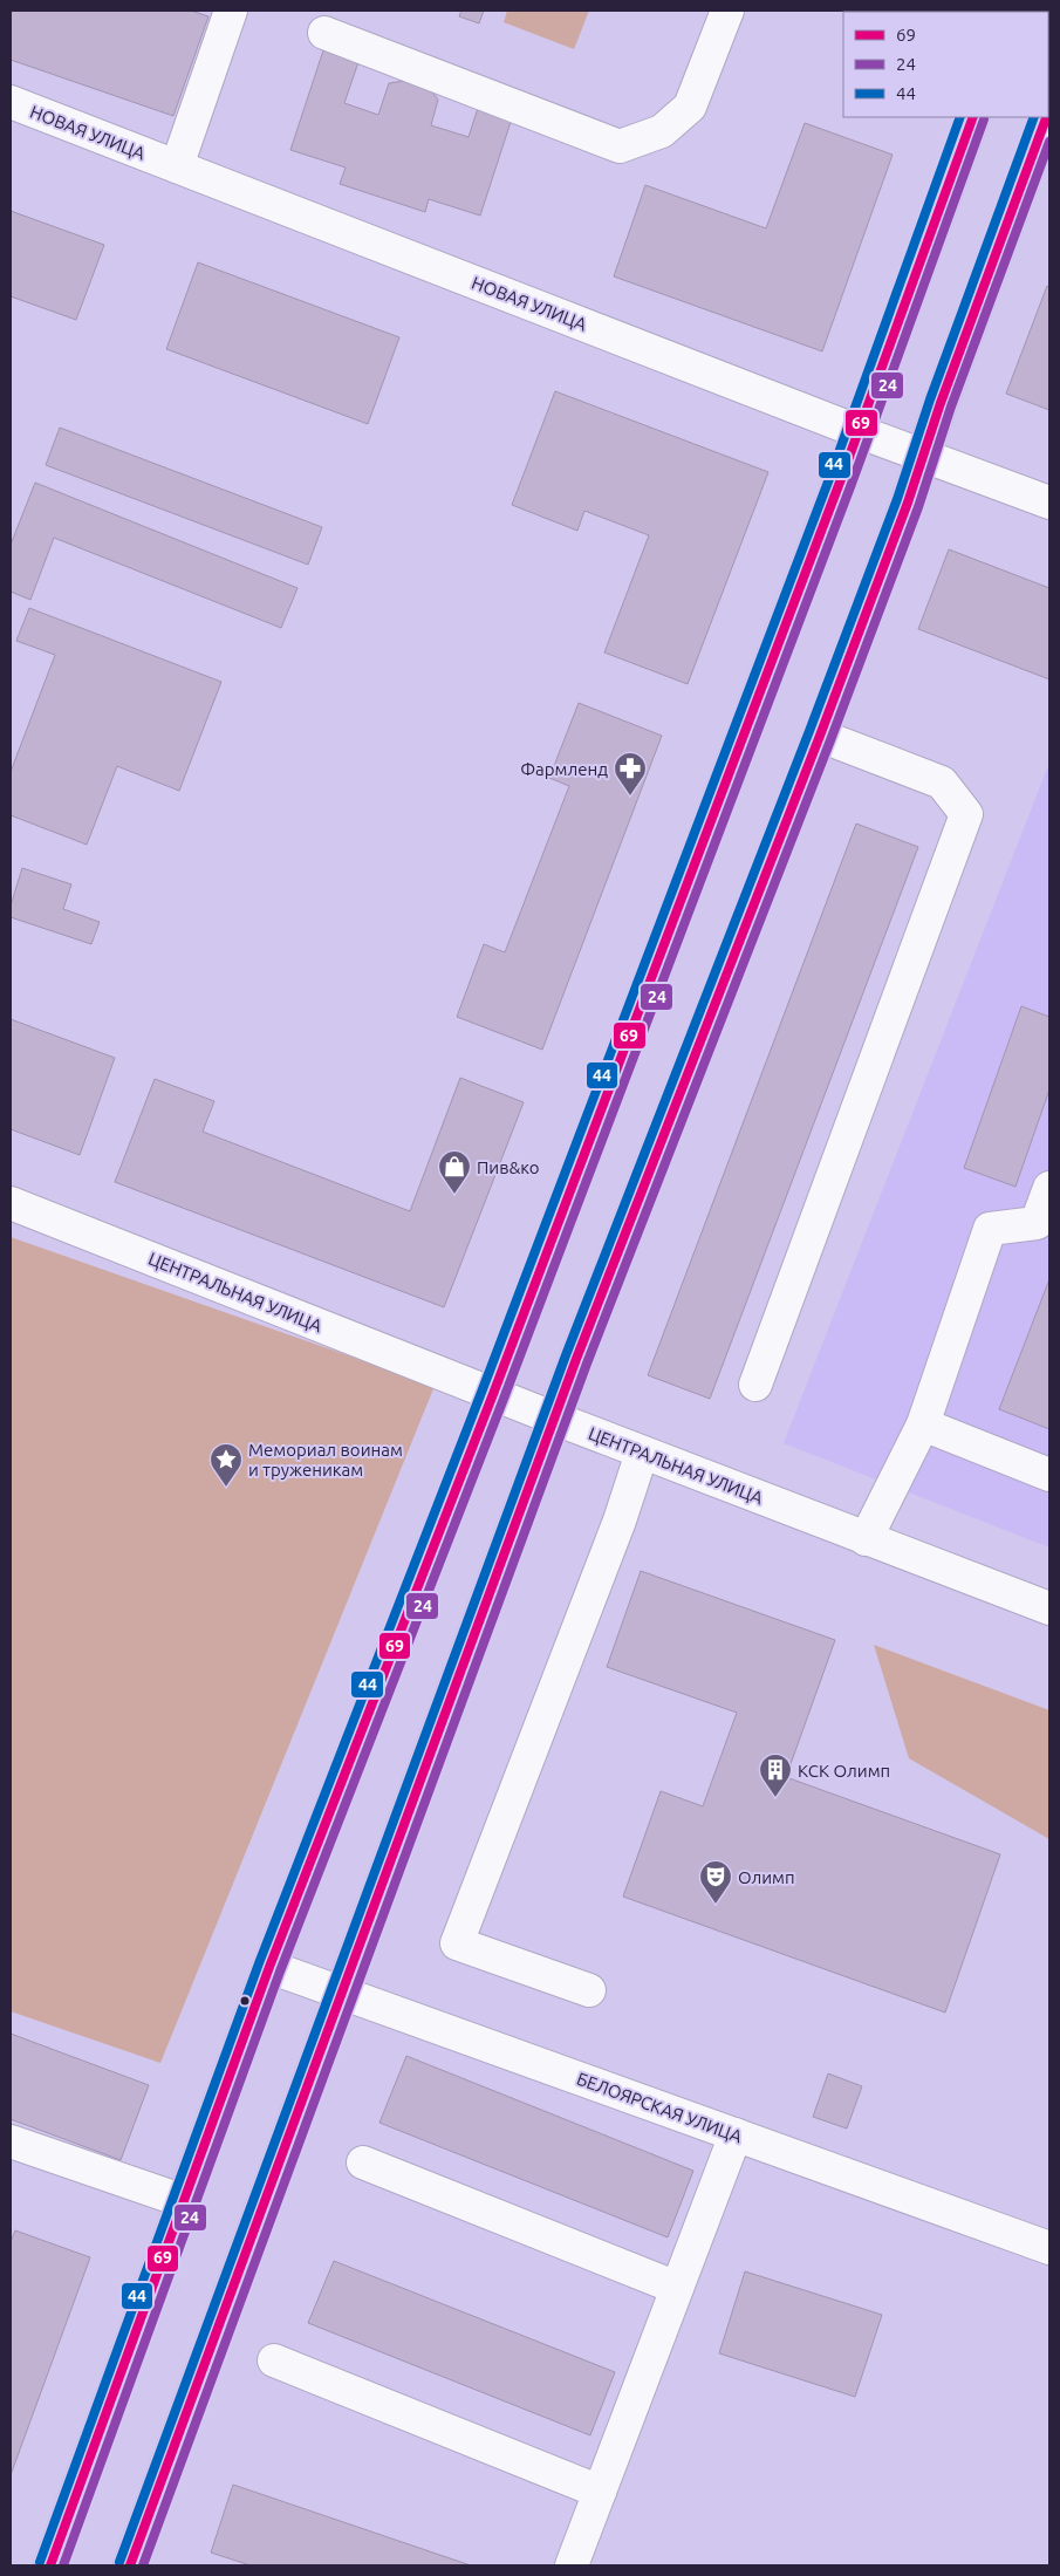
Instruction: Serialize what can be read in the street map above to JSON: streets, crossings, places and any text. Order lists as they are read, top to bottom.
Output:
{
  "streets": {
    "street": ["НОВАЯ УЛИЦА", "ЦЕНТРАЛЬНАЯ УЛИЦА", "БЕЛОЯРСКАЯ УЛИЦА"]
  },
  "places": {
    "pharmacy": ["Фармленд"],
    "shop": ["Пив&ко"],
    "place": ["Мемориал воинам и труженикам"],
    "building": ["КСК Олимп"],
    "theatre": ["Олимп"]
  },
  "lines": ["transit line 69", "transit line 44", "transit line 24"],
  "legend": ["69", "24", "44"]
}
